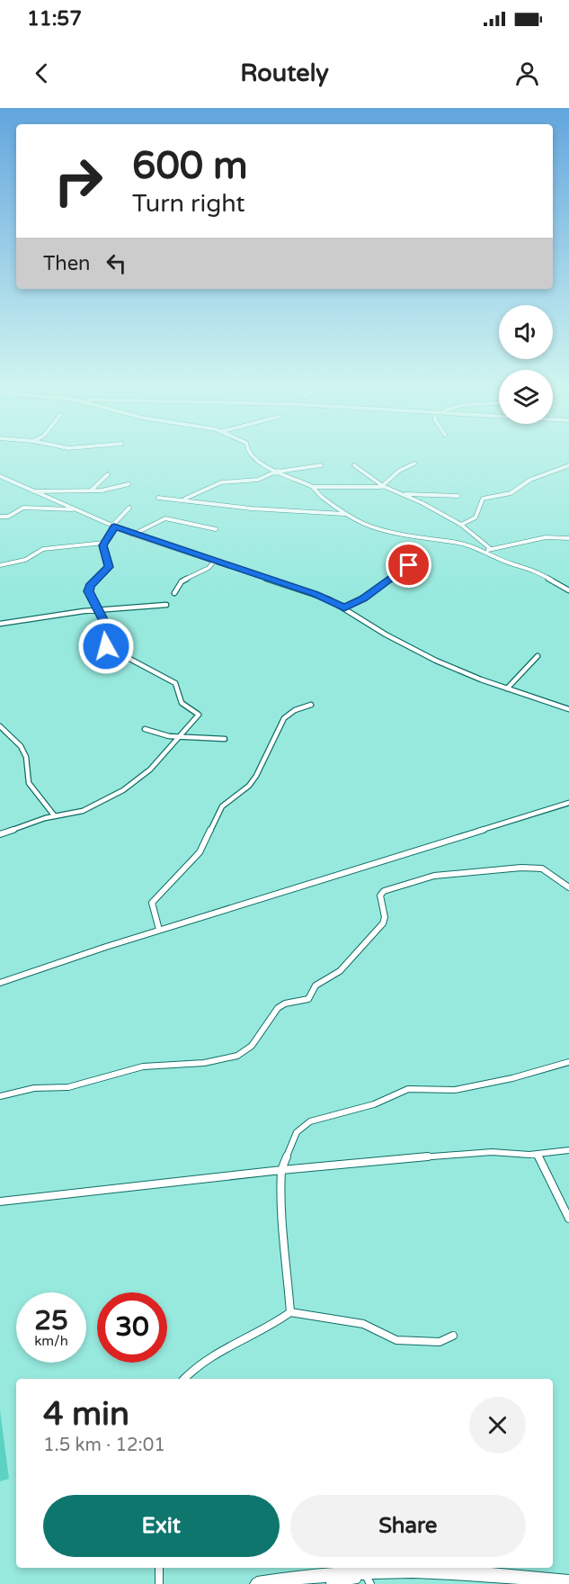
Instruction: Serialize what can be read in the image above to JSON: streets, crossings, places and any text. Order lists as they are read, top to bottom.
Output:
{
  "page": {
    "status": "11:57",
    "header": "Routely",
    "turn": ["600 m", "Turn right"],
    "then": "Then",
    "speed": "25 km/h",
    "limit": "30",
    "heading": ["4 min", "1.5 km · 12:01"],
    "buttons": ["Exit", "Share"]
  }
}
